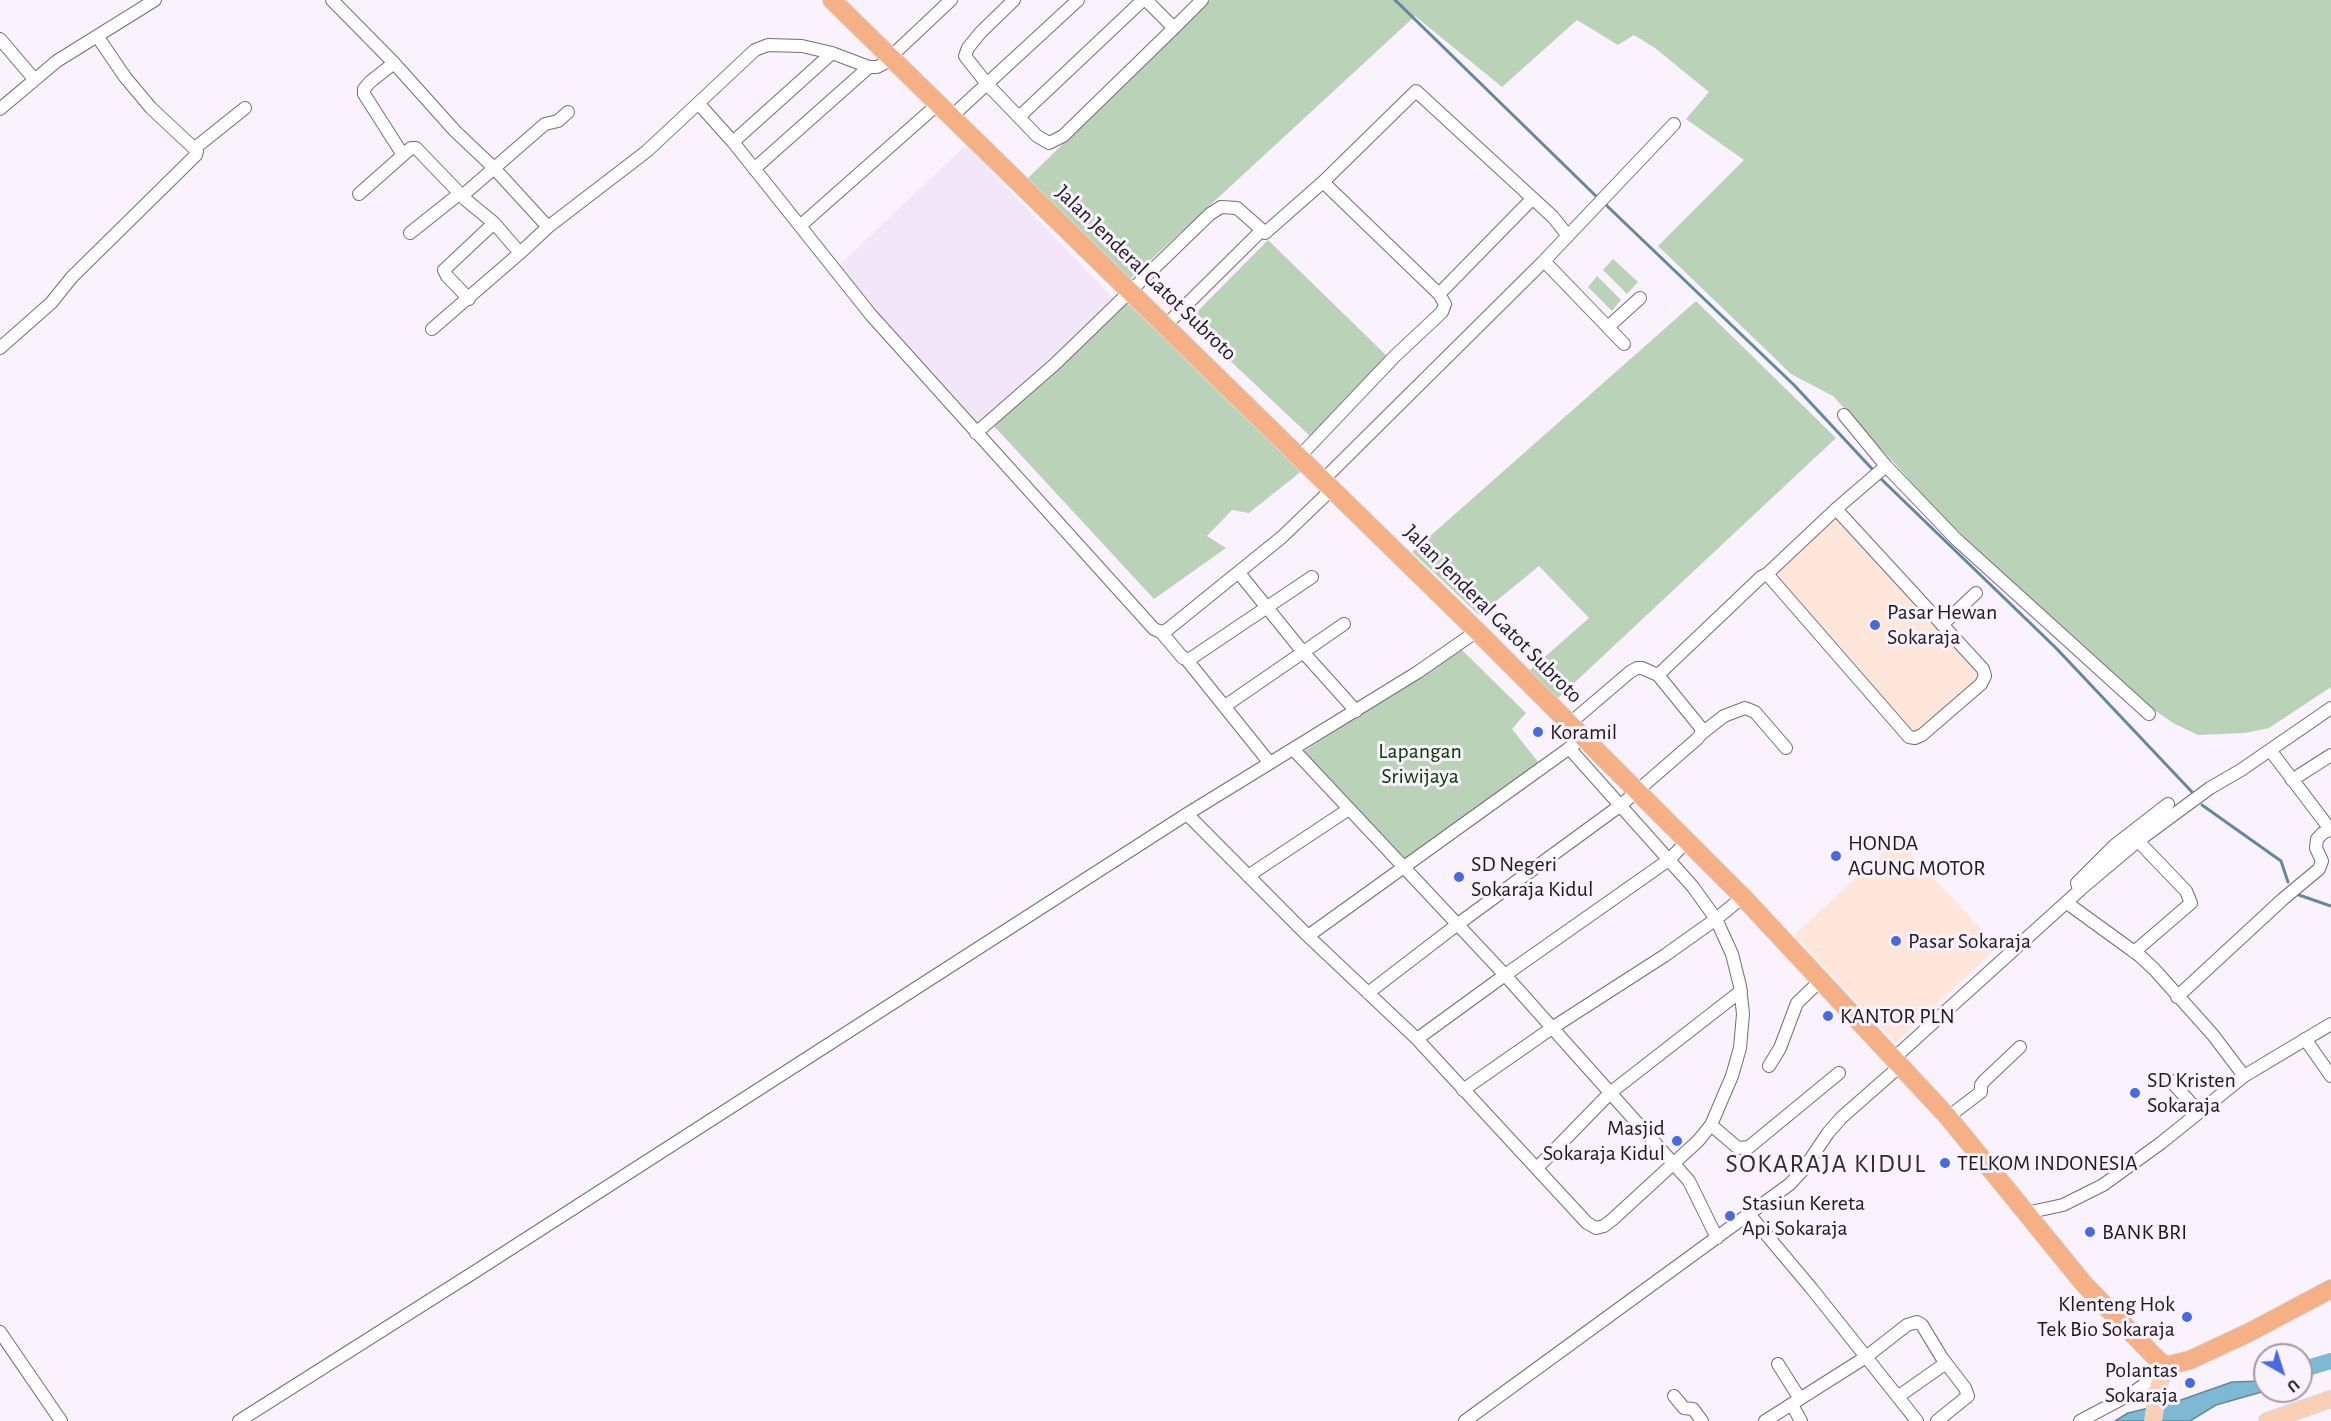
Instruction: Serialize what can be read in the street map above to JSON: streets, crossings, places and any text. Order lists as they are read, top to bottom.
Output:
{
  "streets": {
    "highway": ["Jalan Jenderal Gatot Subroto"]
  },
  "districts": ["SOKARAJA KIDUL"],
  "parks": ["Lapangan Sriwijaya"],
  "places": [
    "Pasar Hewan Sokaraja",
    "Koramil",
    "HONDA AGUNG MOTOR",
    "SD Negeri Sokaraja Kidul",
    "Pasar Sokaraja",
    "KANTOR PLN",
    "SD Kristen Sokaraja",
    "Masjid Sokaraja Kidul",
    "TELKOM INDONESIA",
    "Stasiun Kereta Api Sokaraja",
    "BANK BRI",
    "Klenteng Hok Tek Bio Sokaraja",
    "Polantas Sokaraja"
  ],
  "north": "bottom right"
}
